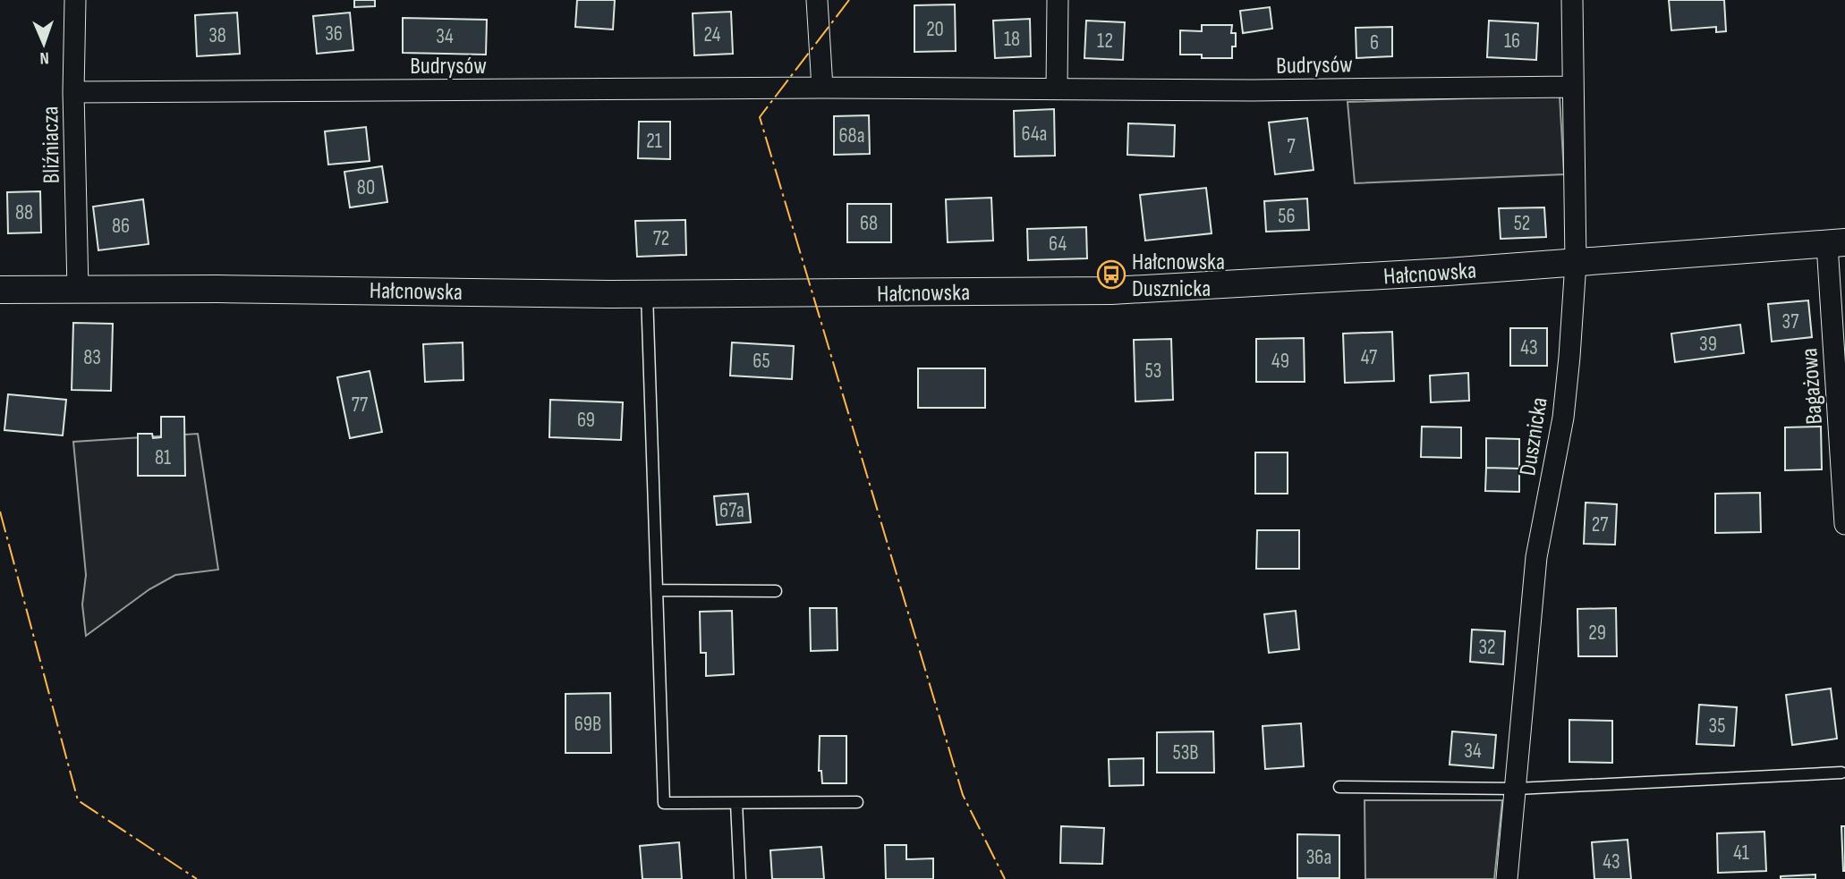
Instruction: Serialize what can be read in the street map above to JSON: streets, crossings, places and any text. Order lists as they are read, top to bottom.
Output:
{
  "streets": {
    "street": [
      "Budrysów",
      "Bliźniacza",
      "Hałcnowska",
      "Bagażowa",
      "Dusznicka"
    ]
  },
  "crossings": [
    ["Budrysów", "Bliźniacza"],
    ["Budrysów", "Dusznicka"],
    ["Bliźniacza", "Hałcnowska"],
    ["Hałcnowska", "Bagażowa"],
    ["Hałcnowska", "Dusznicka"]
  ],
  "places": {
    "bus stop": ["Hałcnowska Dusznicka"]
  },
  "house_numbers": [
    "20",
    "36",
    "24",
    "38",
    "34",
    "18",
    "12",
    "16",
    "6",
    "64a",
    "68a",
    "21",
    "7",
    "80",
    "88",
    "56",
    "68",
    "52",
    "86",
    "72",
    "64",
    "37",
    "39",
    "43",
    "83",
    "47",
    "65",
    "49",
    "53",
    "77",
    "69",
    "81",
    "67a",
    "27",
    "29",
    "32",
    "69B",
    "35",
    "34",
    "53B",
    "41",
    "36a",
    "43"
  ],
  "north": "bottom"
}
